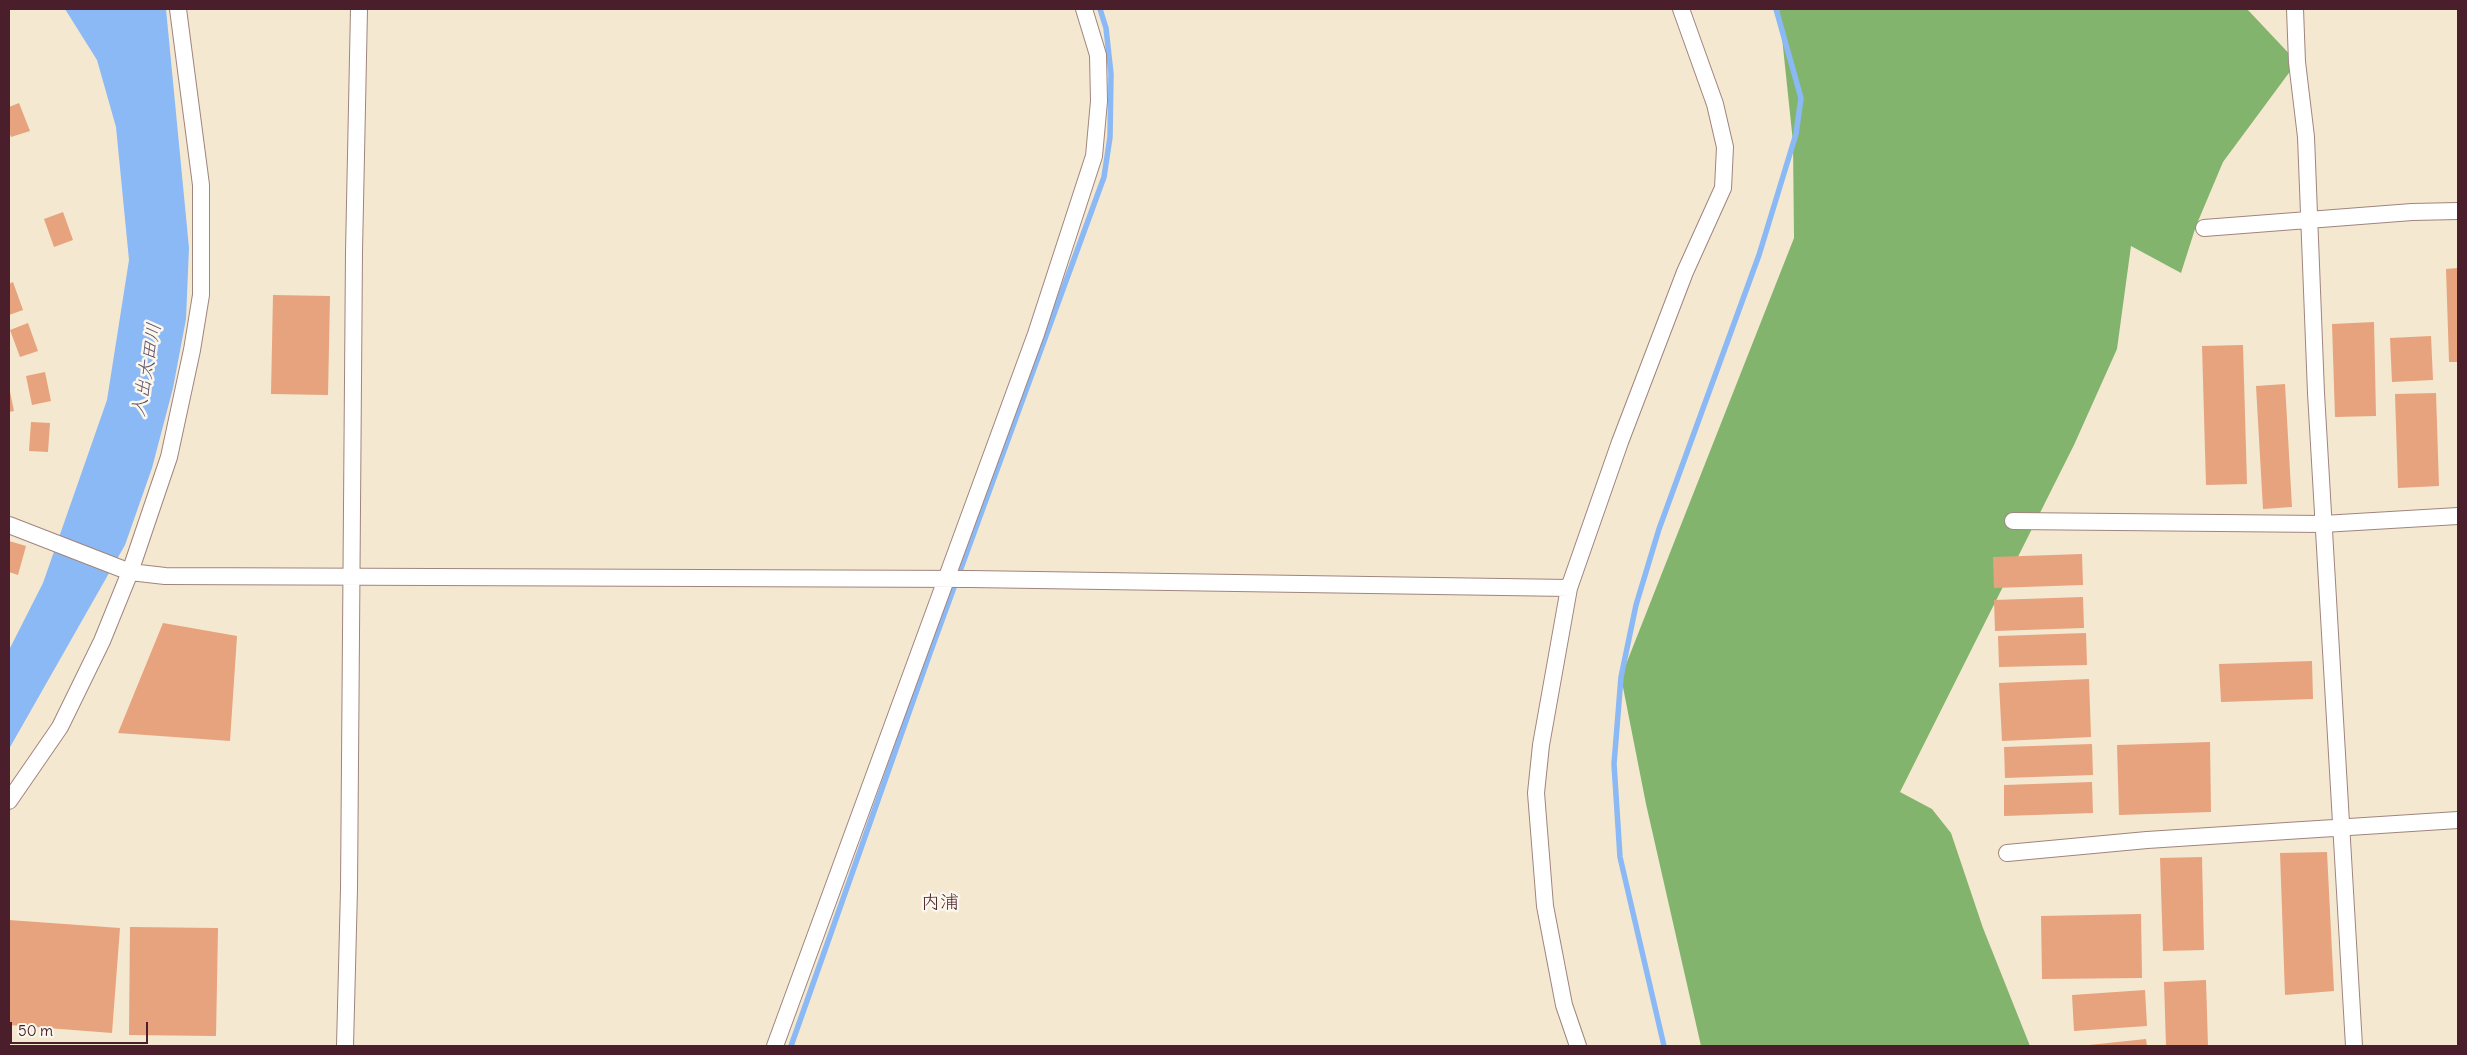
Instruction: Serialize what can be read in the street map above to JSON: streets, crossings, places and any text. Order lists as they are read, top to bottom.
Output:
{
  "districts": ["内浦"],
  "water": ["入出太田川"],
  "scale_bar": "50 m"
}
